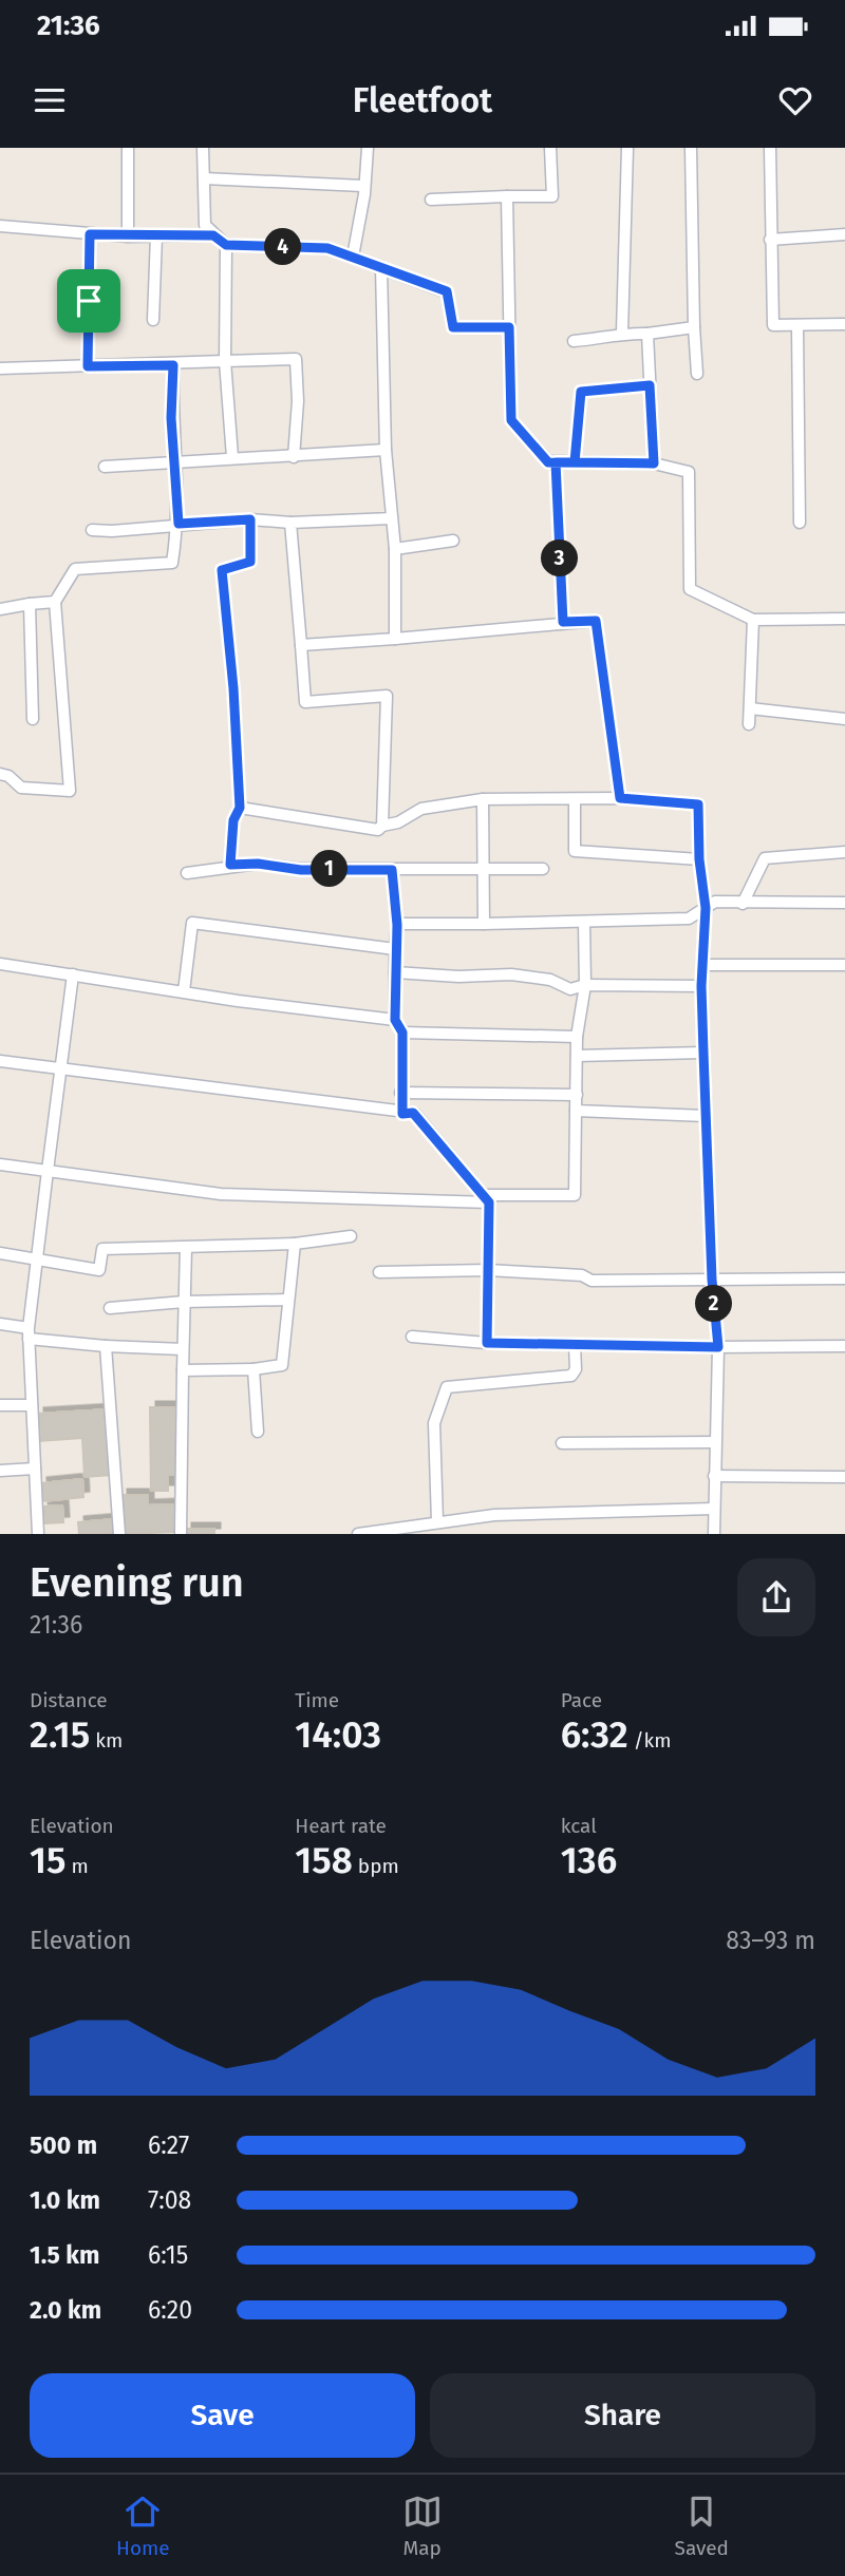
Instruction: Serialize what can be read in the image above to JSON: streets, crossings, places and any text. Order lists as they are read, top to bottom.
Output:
{
  "page": {
    "status": "21:36",
    "header": "Fleetfoot",
    "pins": [
      "4",
      "3",
      "1",
      "2"
    ],
    "heading": ["Evening run", "21:36"],
    "stats": [
      ["Distance", "2.15 km"],
      ["Time", "14:03"],
      ["Pace", "6:32 /km"],
      ["Elevation", "15 m"],
      ["Heart rate", "158 bpm"],
      ["kcal", "136"]
    ],
    "chart": ["Elevation", "83–93 m"],
    "list": [
      {
        "name": "500 m",
        "note": "6:27"
      },
      {
        "name": "1.0 km",
        "note": "7:08"
      },
      {
        "name": "1.5 km",
        "note": "6:15"
      },
      {
        "name": "2.0 km",
        "note": "6:20"
      }
    ],
    "buttons": ["Save", "Share"],
    "tabs": ["Home", "Map", "Saved"]
  }
}
